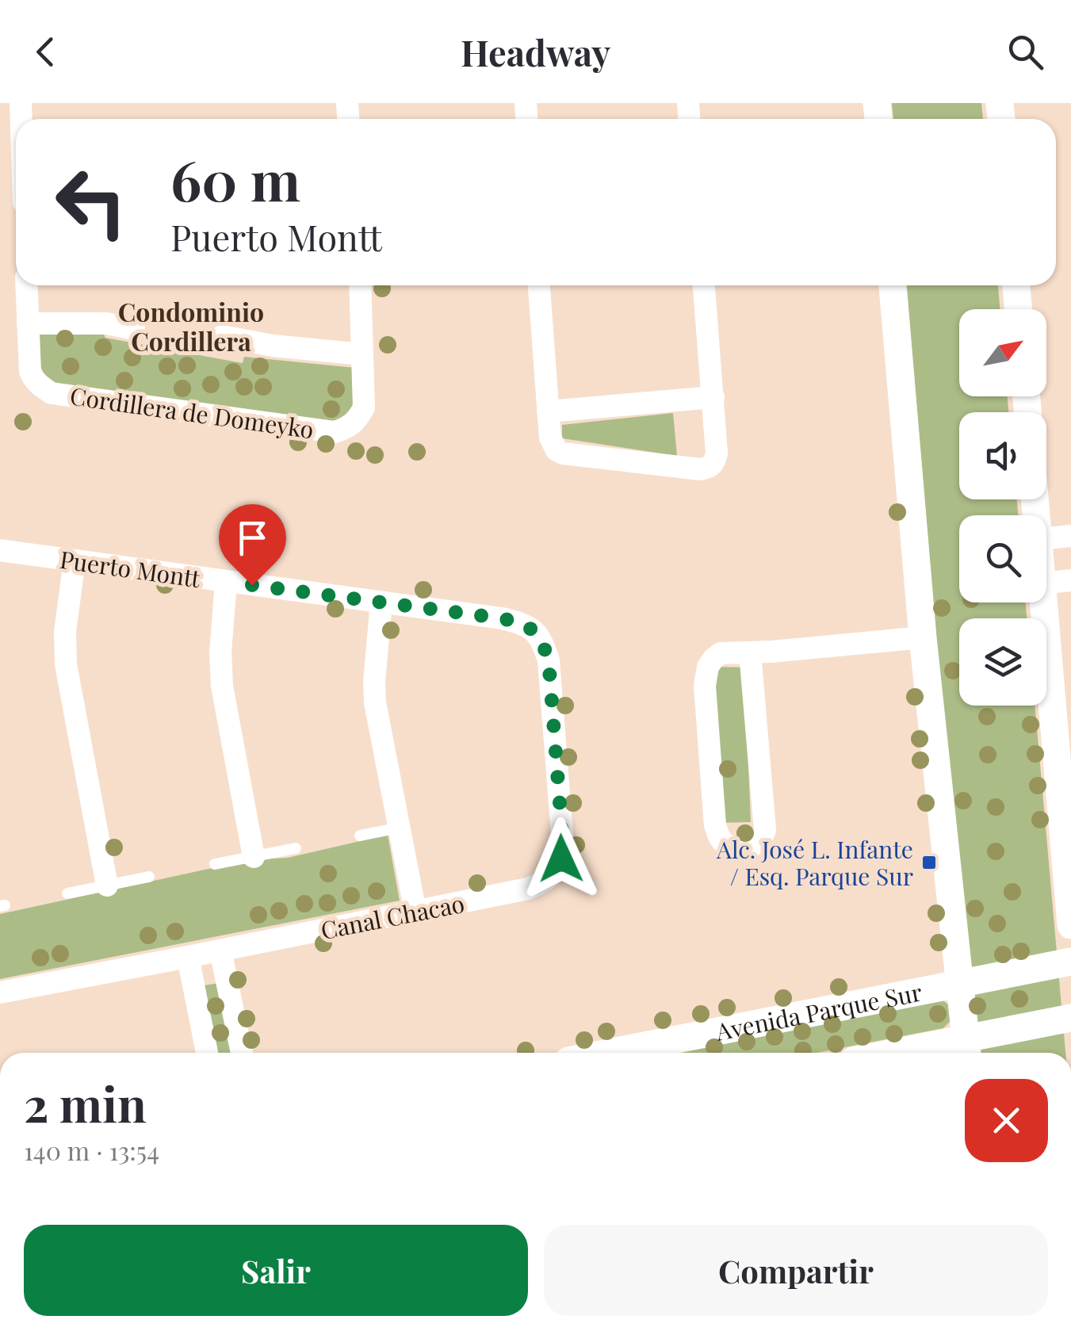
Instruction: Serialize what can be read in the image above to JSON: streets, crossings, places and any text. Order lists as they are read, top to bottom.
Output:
{
  "streets": {
    "street": [
      "Cordillera de Domeyko",
      "Puerto Montt",
      "Canal Chacao",
      "Avenida Parque Sur"
    ]
  },
  "crossings": [
    ["Puerto Montt", "Canal Chacao"]
  ],
  "districts": ["Condominio Cordillera"],
  "places": {
    "transit": ["Alc. José L. Infante / Esq. Parque Sur"]
  },
  "north": "top right",
  "page": {
    "header": "Headway",
    "turn": ["60 m", "Puerto Montt"],
    "heading": ["2 min", "140 m · 13:54"],
    "buttons": ["Salir", "Compartir"]
  }
}
